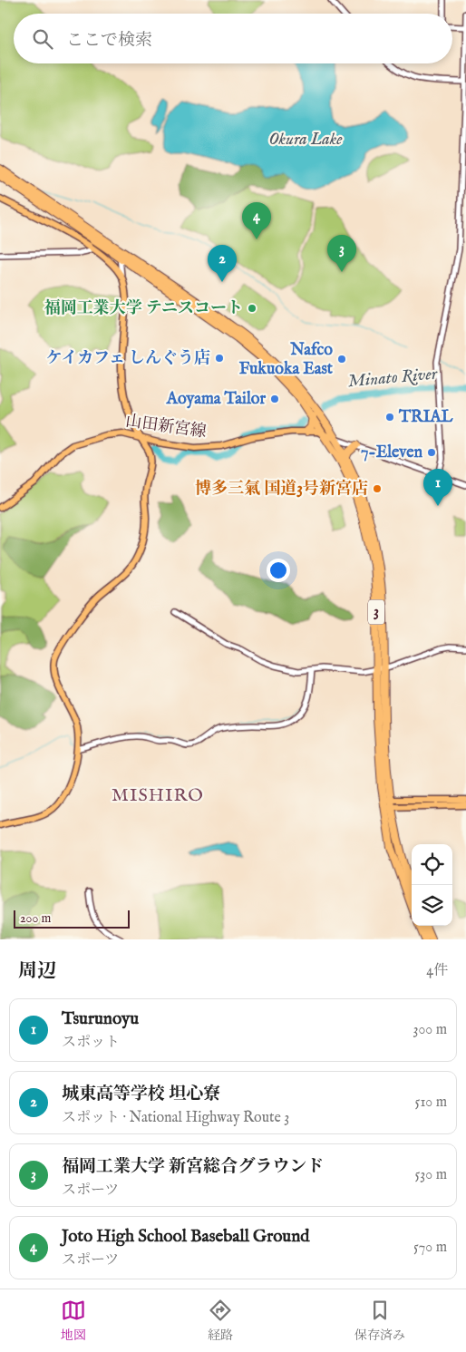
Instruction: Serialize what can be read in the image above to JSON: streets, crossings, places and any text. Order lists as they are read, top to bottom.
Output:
{
  "streets": {
    "highway": ["3"],
    "main road": ["山田新宮線"]
  },
  "crossings": [
    ["山田新宮線", "3"]
  ],
  "districts": ["MISHIRO"],
  "water": ["Okura Lake", "Minato River"],
  "places": [
    "福岡工業大学 テニスコート",
    "ケイカフェ しんぐう店",
    "Nafco Fukuoka East",
    "Aoyama Tailor",
    "TRIAL",
    "7-Eleven",
    "博多三氣 国道3号新宮店"
  ],
  "scale_bar": "200 m",
  "page": {
    "search": "ここで検索",
    "pins": [
      "4",
      "3",
      "2",
      "1"
    ],
    "scale": "200 m",
    "heading": ["周辺", "4件"],
    "list": [
      {
        "mark": "1",
        "name": "Tsurunoyu",
        "note": "スポット",
        "value": "300 m"
      },
      {
        "mark": "2",
        "name": "城東高等学校 坦心寮",
        "note": "スポット · National Highway Route 3",
        "value": "510 m"
      },
      {
        "mark": "3",
        "name": "福岡工業大学 新宮総合グラウンド",
        "note": "スポーツ",
        "value": "530 m"
      },
      {
        "mark": "4",
        "name": "Joto High School Baseball Ground",
        "note": "スポーツ",
        "value": "570 m"
      }
    ],
    "nav": ["地図", "経路", "保存済み"]
  }
}
